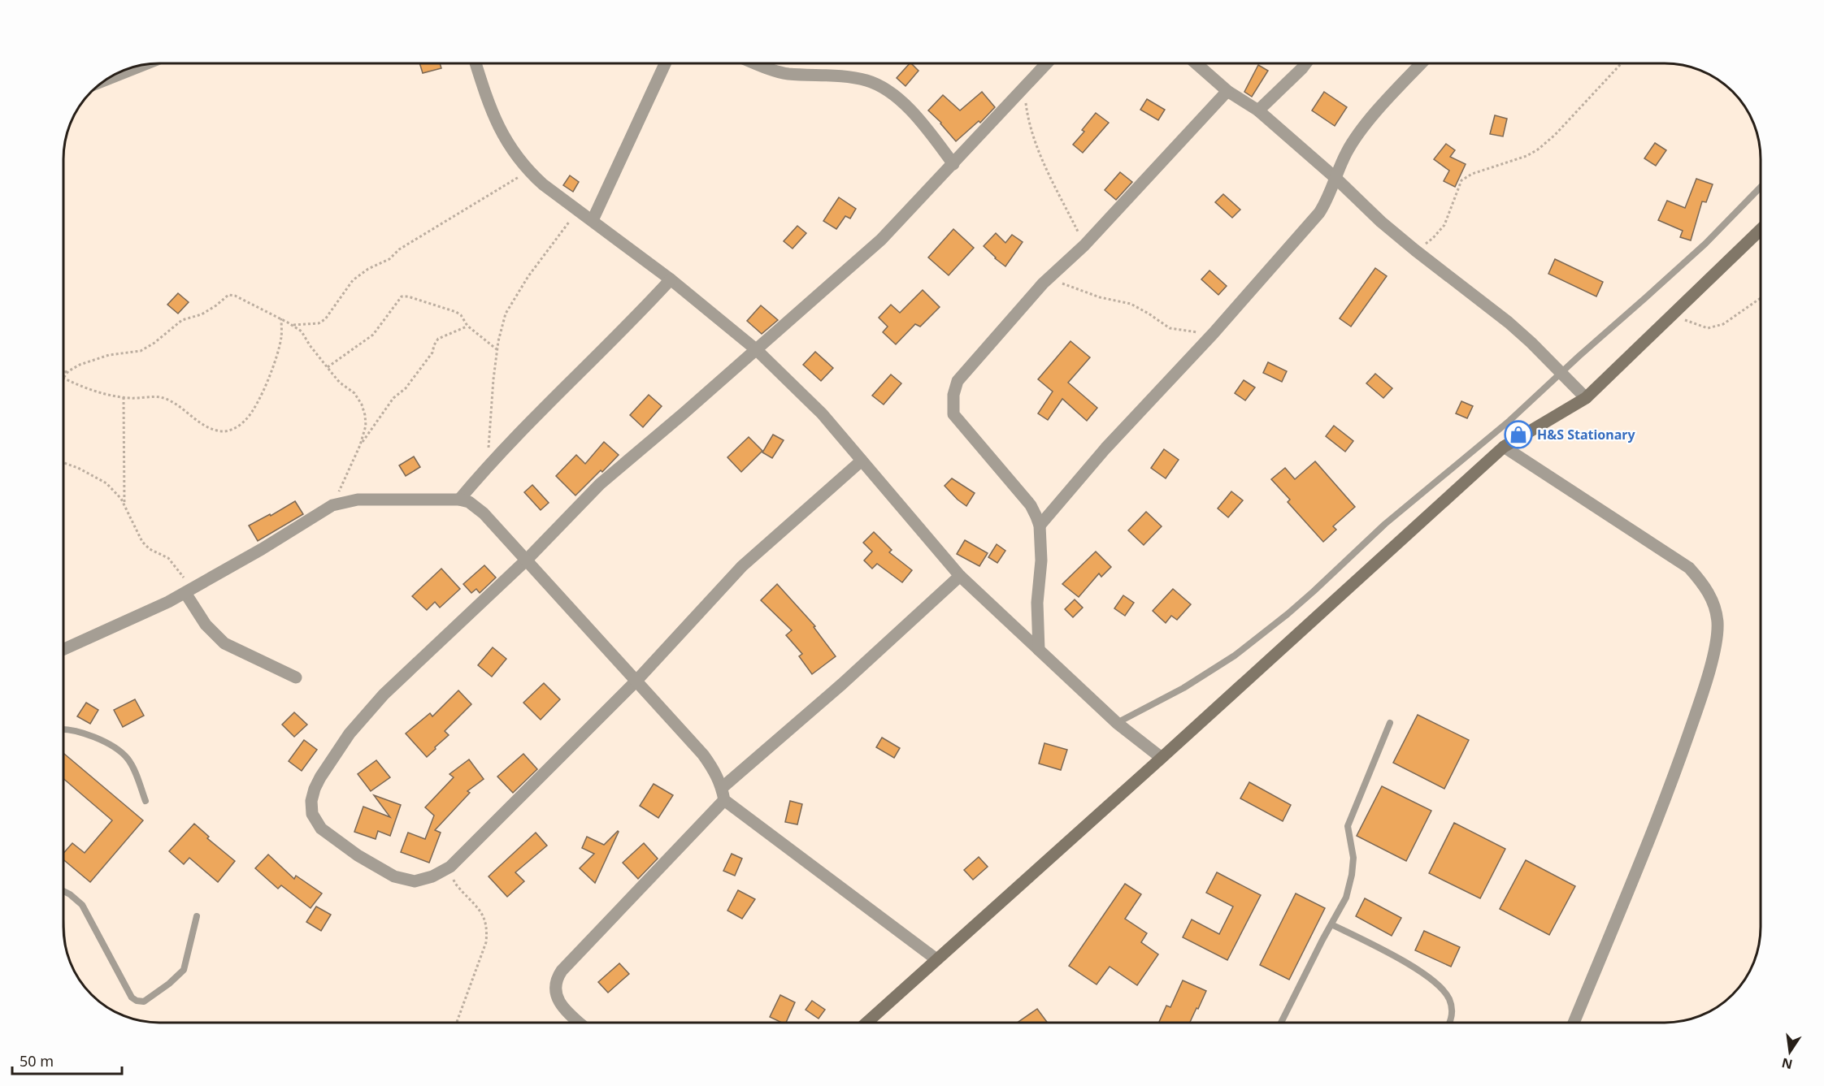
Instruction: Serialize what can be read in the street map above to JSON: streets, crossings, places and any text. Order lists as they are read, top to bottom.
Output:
{
  "places": {
    "shop": ["H&S Stationary"]
  },
  "scale_bar": "50 m",
  "north": "bottom"
}
